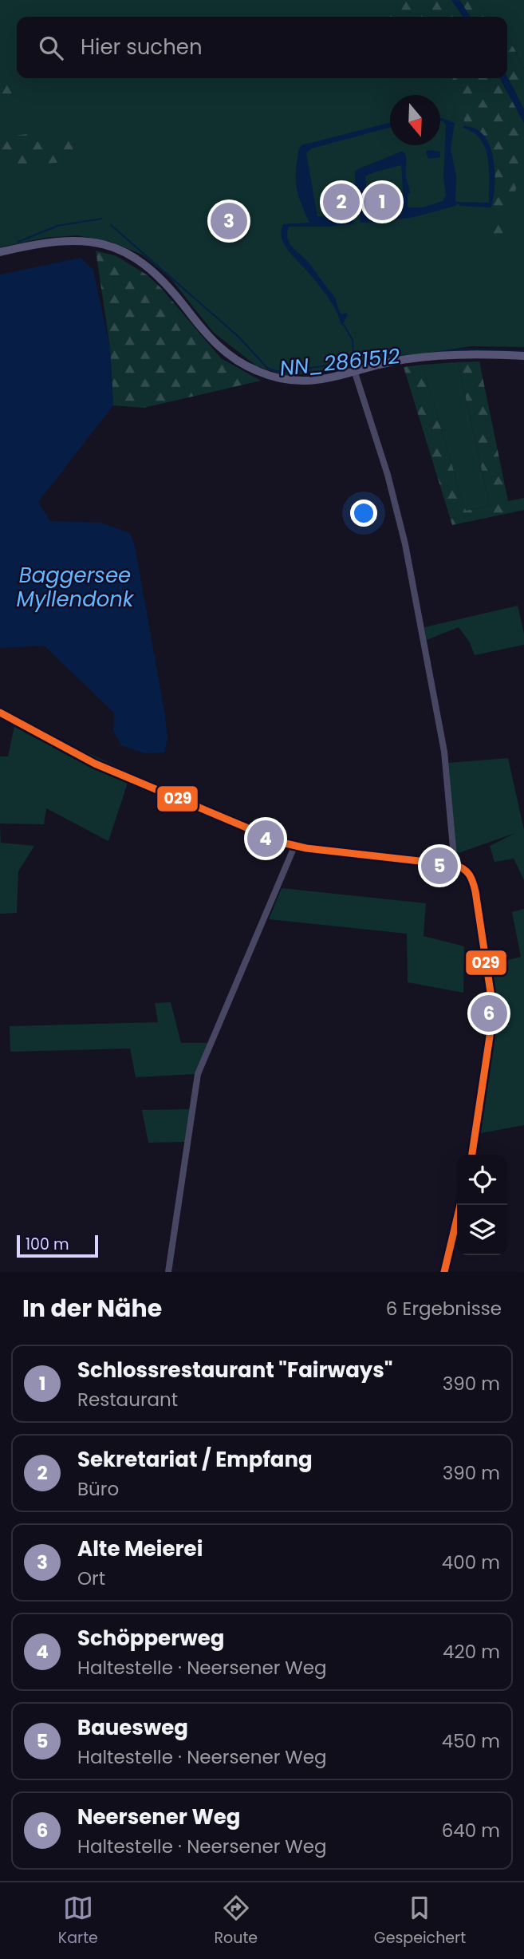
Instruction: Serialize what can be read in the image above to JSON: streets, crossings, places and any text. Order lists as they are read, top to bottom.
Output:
{
  "water": ["NN_2861512", "Baggersee Myllendonk"],
  "lines": ["transit line 029"],
  "scale_bar": "100 m",
  "north": "bottom",
  "page": {
    "search": "Hier suchen",
    "pins": [
      "1",
      "2",
      "3",
      "4",
      "5",
      "6"
    ],
    "scale": "100 m",
    "heading": ["In der Nähe", "6 Ergebnisse"],
    "list": [
      {
        "mark": "1",
        "name": "Schlossrestaurant \"Fairways\"",
        "note": "Restaurant",
        "value": "390 m"
      },
      {
        "mark": "2",
        "name": "Sekretariat / Empfang",
        "note": "Büro",
        "value": "390 m"
      },
      {
        "mark": "3",
        "name": "Alte Meierei",
        "note": "Ort",
        "value": "400 m"
      },
      {
        "mark": "4",
        "name": "Schöpperweg",
        "note": "Haltestelle · Neersener Weg",
        "value": "420 m"
      },
      {
        "mark": "5",
        "name": "Bauesweg",
        "note": "Haltestelle · Neersener Weg",
        "value": "450 m"
      },
      {
        "mark": "6",
        "name": "Neersener Weg",
        "note": "Haltestelle · Neersener Weg",
        "value": "640 m"
      }
    ],
    "nav": ["Karte", "Route", "Gespeichert"]
  }
}
